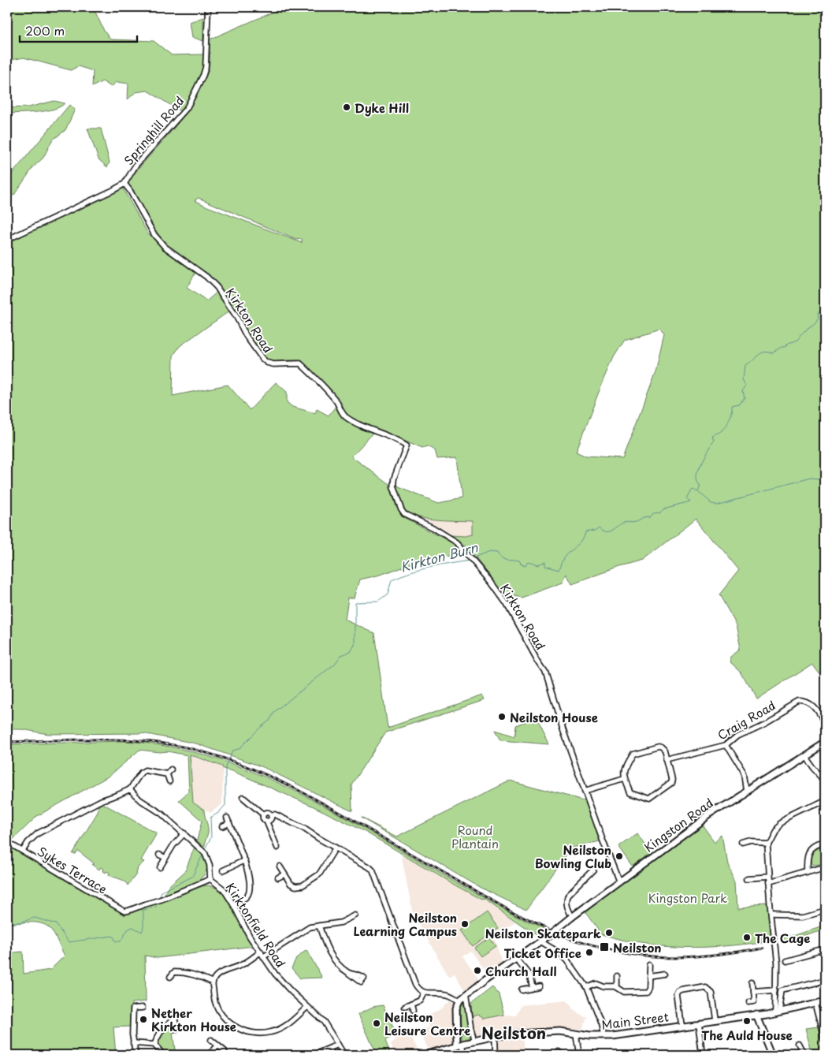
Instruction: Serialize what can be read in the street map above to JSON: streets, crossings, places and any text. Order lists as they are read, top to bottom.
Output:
{
  "streets": {
    "street": [
      "Springhill Road",
      "Kirkton Road",
      "Craig Road",
      "Kingston Road",
      "Sykes Terrace",
      "Kirktonfield Road",
      "Main Street"
    ]
  },
  "crossings": [
    ["Springhill Road", "Kirkton Road"],
    ["Kirkton Road", "Kingston Road"],
    ["Sykes Terrace", "Kirktonfield Road"]
  ],
  "districts": ["Neilston"],
  "water": ["Kirkton Burn"],
  "parks": ["Round Plantain", "Kingston Park"],
  "places": {
    "other": [
      "Dyke Hill",
      "Neilston House",
      "Neilston Bowling Club",
      "Neilston Learning Campus",
      "Neilston Skatepark",
      "The Cage",
      "Ticket Office",
      "Church Hall",
      "Nether Kirkton House",
      "The Auld House",
      "Neilston Leisure Centre"
    ],
    "transit": ["Neilston"]
  },
  "scale_bar": "200 m"
}
